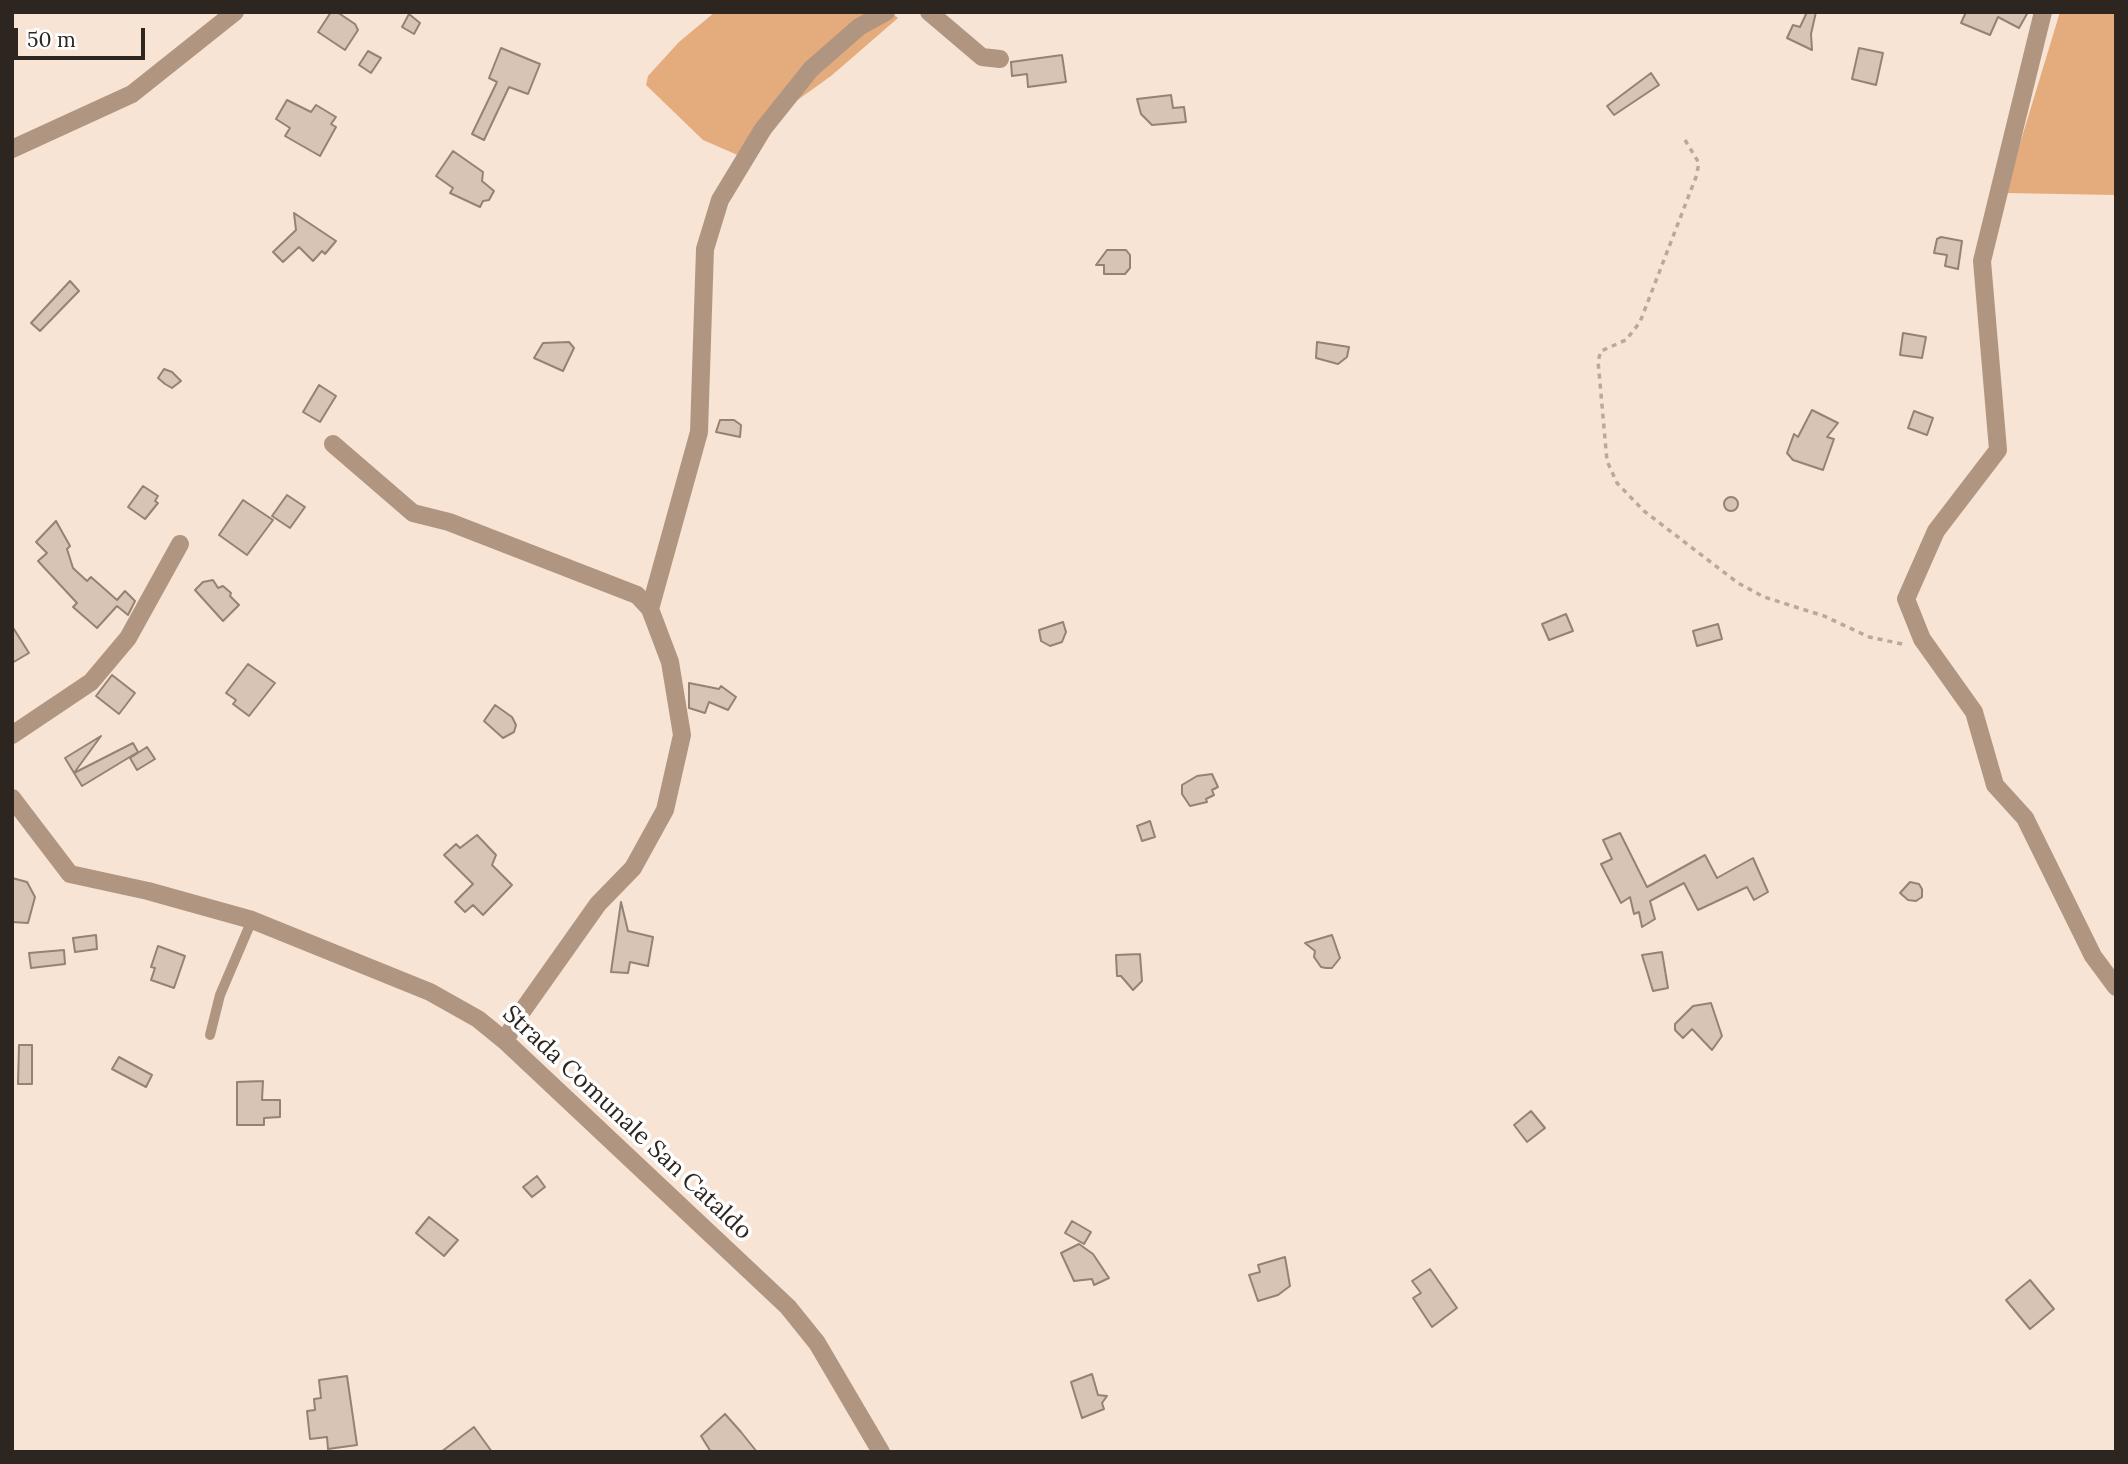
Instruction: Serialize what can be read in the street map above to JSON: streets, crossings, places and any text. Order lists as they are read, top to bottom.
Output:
{
  "streets": {
    "street": ["Strada Comunale San Cataldo"]
  },
  "scale_bar": "50 m"
}
